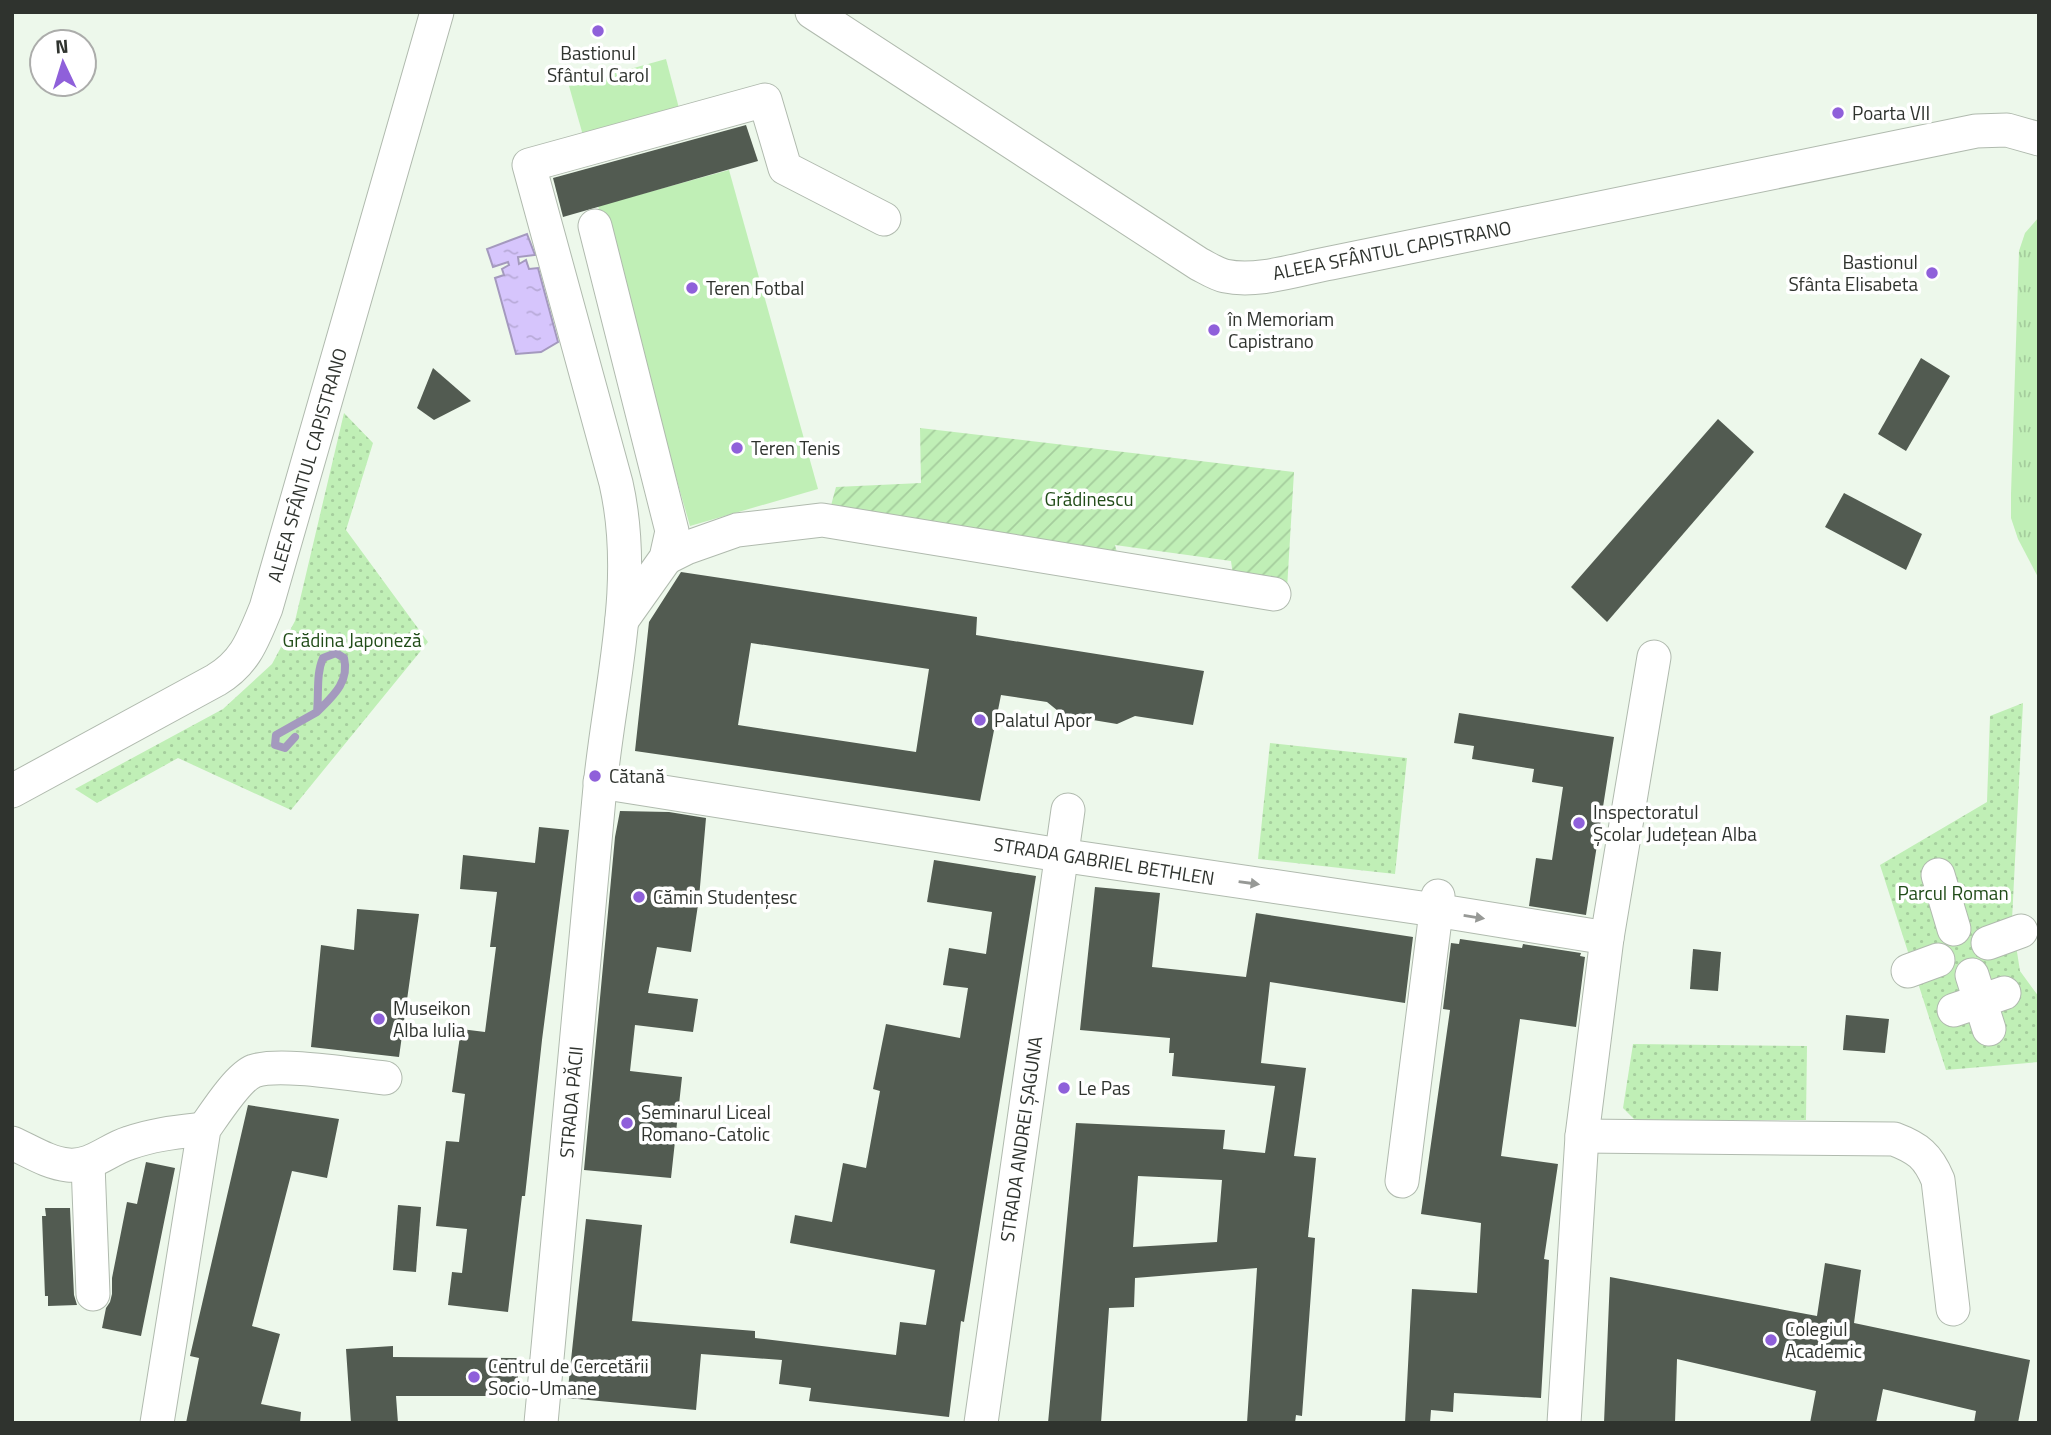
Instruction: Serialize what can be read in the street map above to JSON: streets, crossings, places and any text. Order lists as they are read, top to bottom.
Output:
{
  "streets": {
    "street": [
      "ALEEA SFÂNTUL CAPISTRANO",
      "STRADA GABRIEL BETHLEN",
      "STRADA PĂCII",
      "STRADA ANDREI ȘAGUNA"
    ]
  },
  "crossings": [
    ["STRADA GABRIEL BETHLEN", "STRADA PĂCII"],
    ["STRADA GABRIEL BETHLEN", "STRADA ANDREI ȘAGUNA"]
  ],
  "parks": ["Grădinescu", "Grădina Japoneză", "Parcul Roman"],
  "places": [
    "Bastionul Sfântul Carol",
    "Poarta VII",
    "Bastionul Sfânta Elisabeta",
    "Teren Fotbal",
    "în Memoriam Capistrano",
    "Teren Tenis",
    "Palatul Apor",
    "Cătană",
    "Inspectoratul Școlar Județean Alba",
    "Cămin Studențesc",
    "Museikon Alba Iulia",
    "Le Pas",
    "Seminarul Liceal Romano-Catolic",
    "Colegiul Academic",
    "Centrul de Cercetării Socio-Umane"
  ],
  "north": "top"
}
